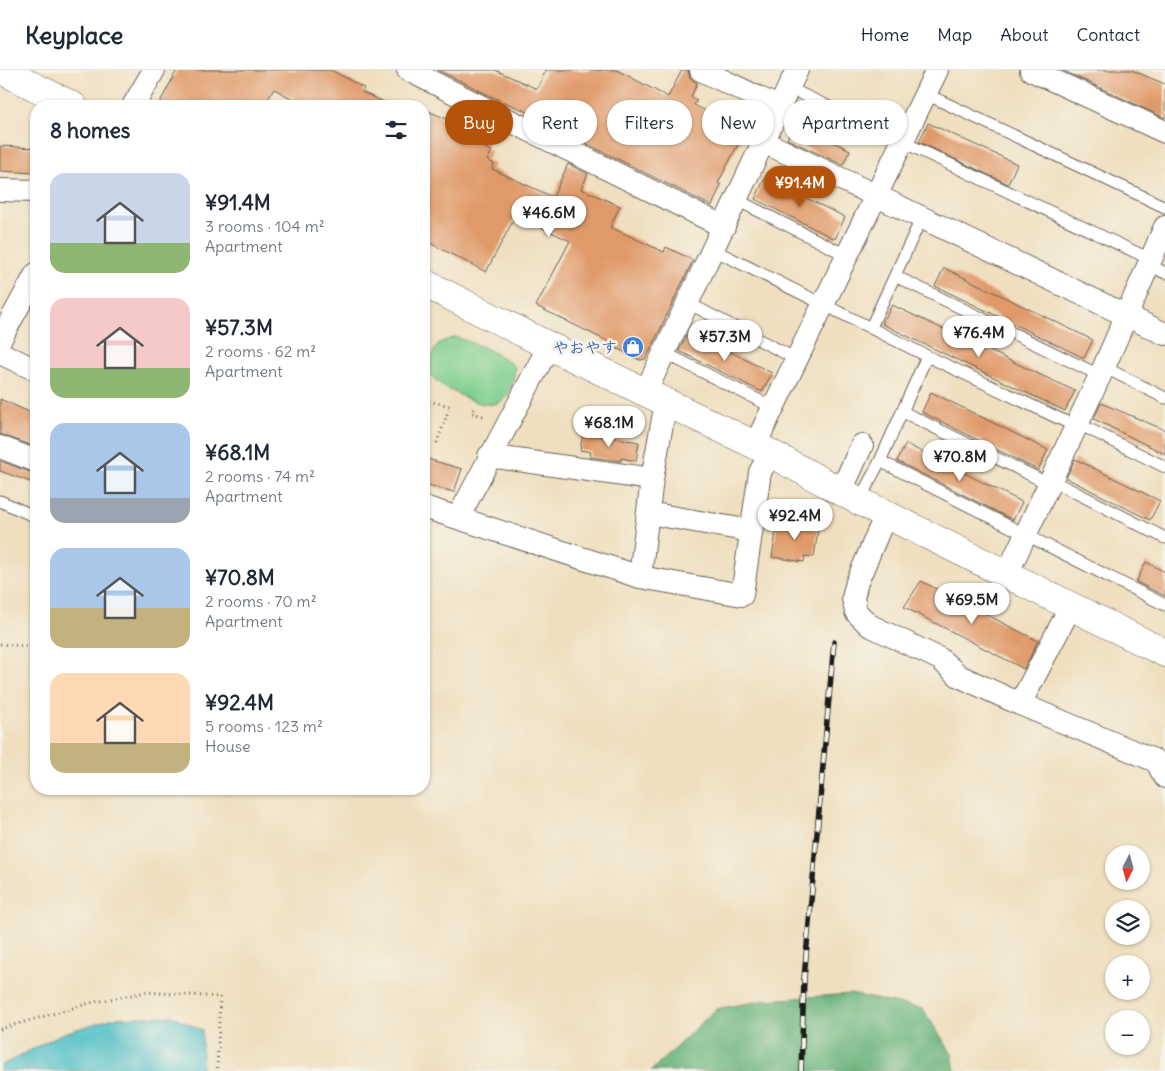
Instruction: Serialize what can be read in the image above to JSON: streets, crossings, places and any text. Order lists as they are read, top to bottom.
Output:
{
  "places": {
    "shop": ["やおやす"]
  },
  "north": "bottom",
  "page": {
    "header": "Keyplace",
    "nav": [
      "Home",
      "Map",
      "About",
      "Contact"
    ],
    "chip": [
      "Buy",
      "Rent",
      "Filters",
      "New",
      "Apartment"
    ],
    "heading": "8 homes",
    "list": [
      {
        "name": "¥91.4M",
        "note": "3 rooms · 104 m² · Apartment"
      },
      {
        "name": "¥57.3M",
        "note": "2 rooms · 62 m² · Apartment"
      },
      {
        "name": "¥68.1M",
        "note": "2 rooms · 74 m² · Apartment"
      },
      {
        "name": "¥70.8M",
        "note": "2 rooms · 70 m² · Apartment"
      },
      {
        "name": "¥92.4M",
        "note": "5 rooms · 123 m² · House"
      }
    ],
    "price": [
      "¥91.4M",
      "¥46.6M",
      "¥76.4M",
      "¥57.3M",
      "¥68.1M",
      "¥70.8M",
      "¥92.4M",
      "¥69.5M"
    ],
    "map_buttons": ["+", "−"]
  }
}
